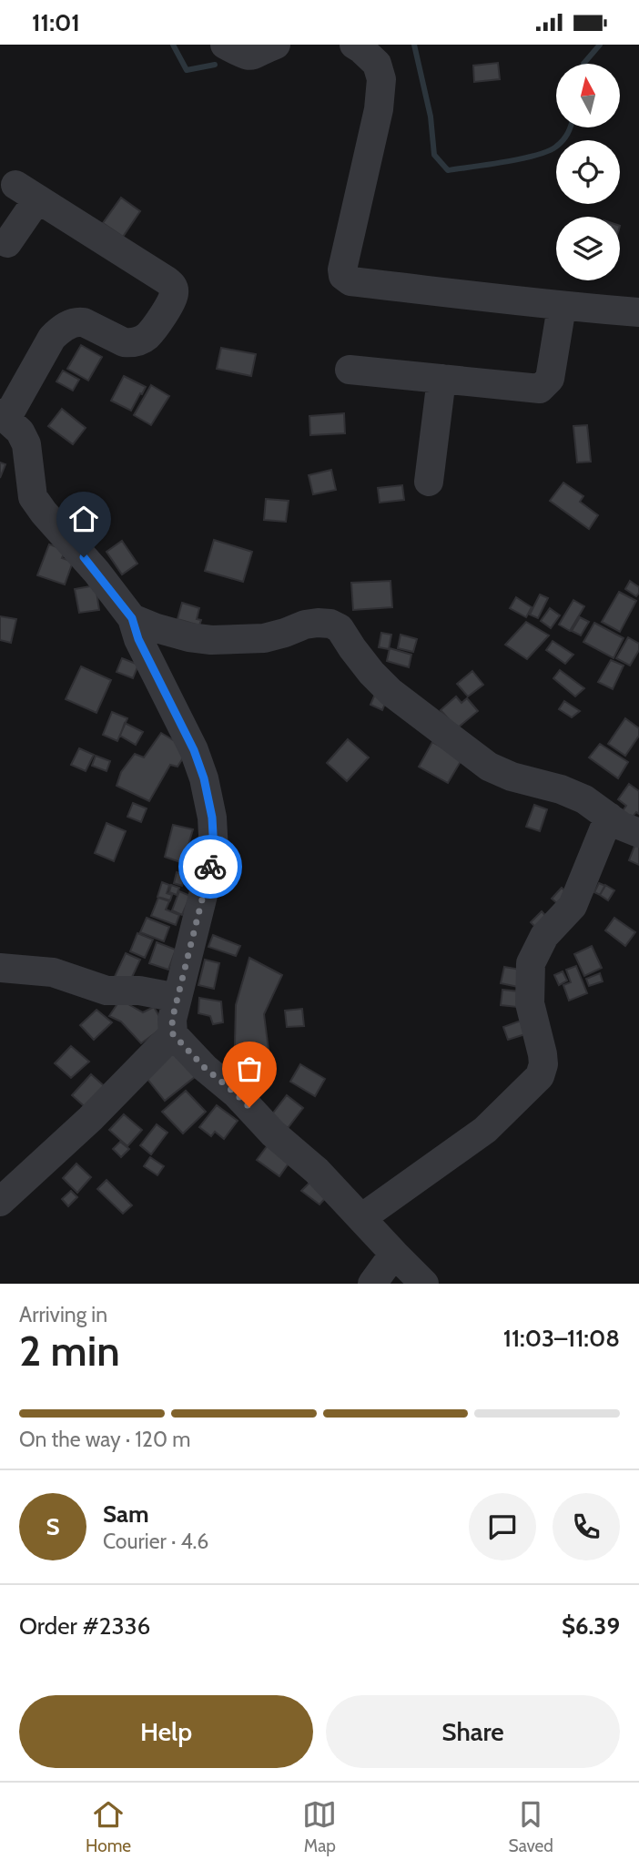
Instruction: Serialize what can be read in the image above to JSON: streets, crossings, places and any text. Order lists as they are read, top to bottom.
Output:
{
  "north": "top",
  "page": {
    "status": "11:01",
    "heading": ["2 min", "Arriving in", "11:03–11:08"],
    "panel": [
      "Sam",
      "Courier · 4.6",
      "Order #2336",
      "$6.39"
    ],
    "bar": "On the way · 120 m",
    "round": "S",
    "buttons": ["Help", "Share"],
    "tabs": ["Home", "Map", "Saved"]
  }
}
